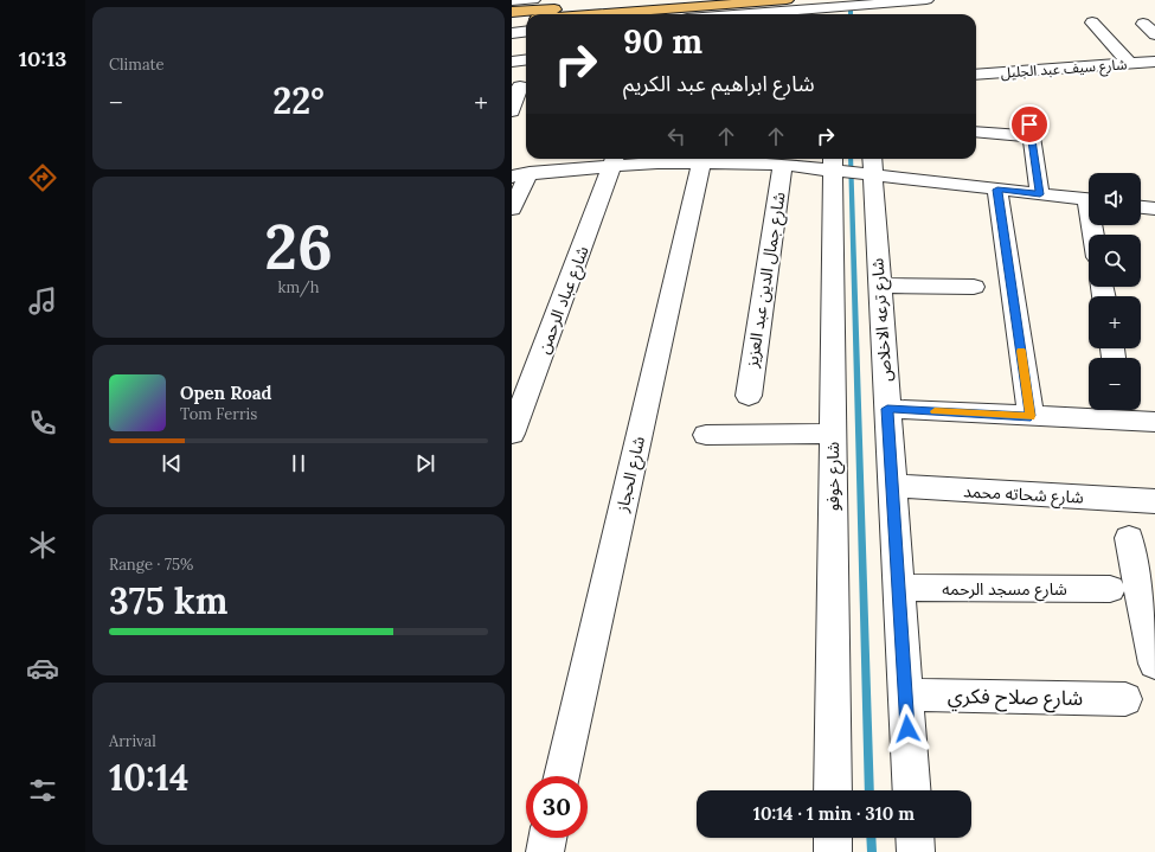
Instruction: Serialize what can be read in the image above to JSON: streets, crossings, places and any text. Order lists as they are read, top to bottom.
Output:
{
  "streets": {
    "street": [
      "شارع سيف عبد الجليل",
      "شارع جمال الدين عبد العزيز",
      "شارع عباد الرحمن",
      "شارع ترعه الاخلاص",
      "شارع الحجاز",
      "شارع خوفو",
      "شارع شحاته محمد",
      "شارع مسجد الرحمه",
      "شارع صلاح فكري"
    ]
  },
  "crossings": [
    ["شارع ترعه الاخلاص", "شارع شحاته محمد"],
    ["شارع ترعه الاخلاص", "شارع مسجد الرحمه"],
    ["شارع ترعه الاخلاص", "شارع صلاح فكري"]
  ],
  "page": {
    "tabs": "10:13",
    "tile": [
      "Climate",
      ["26", "km/h"],
      ["Range · 75%", "375 km"],
      ["Arrival", "10:14"]
    ],
    "turn": ["90 m", "شارع ابراهيم عبد الكريم"],
    "heat": ["−", "22°", "+"],
    "map_buttons": ["+", "−"],
    "song": ["Open Road", "Tom Ferris"],
    "limit": "30",
    "trip": "10:14 · 1 min · 310 m"
  }
}
